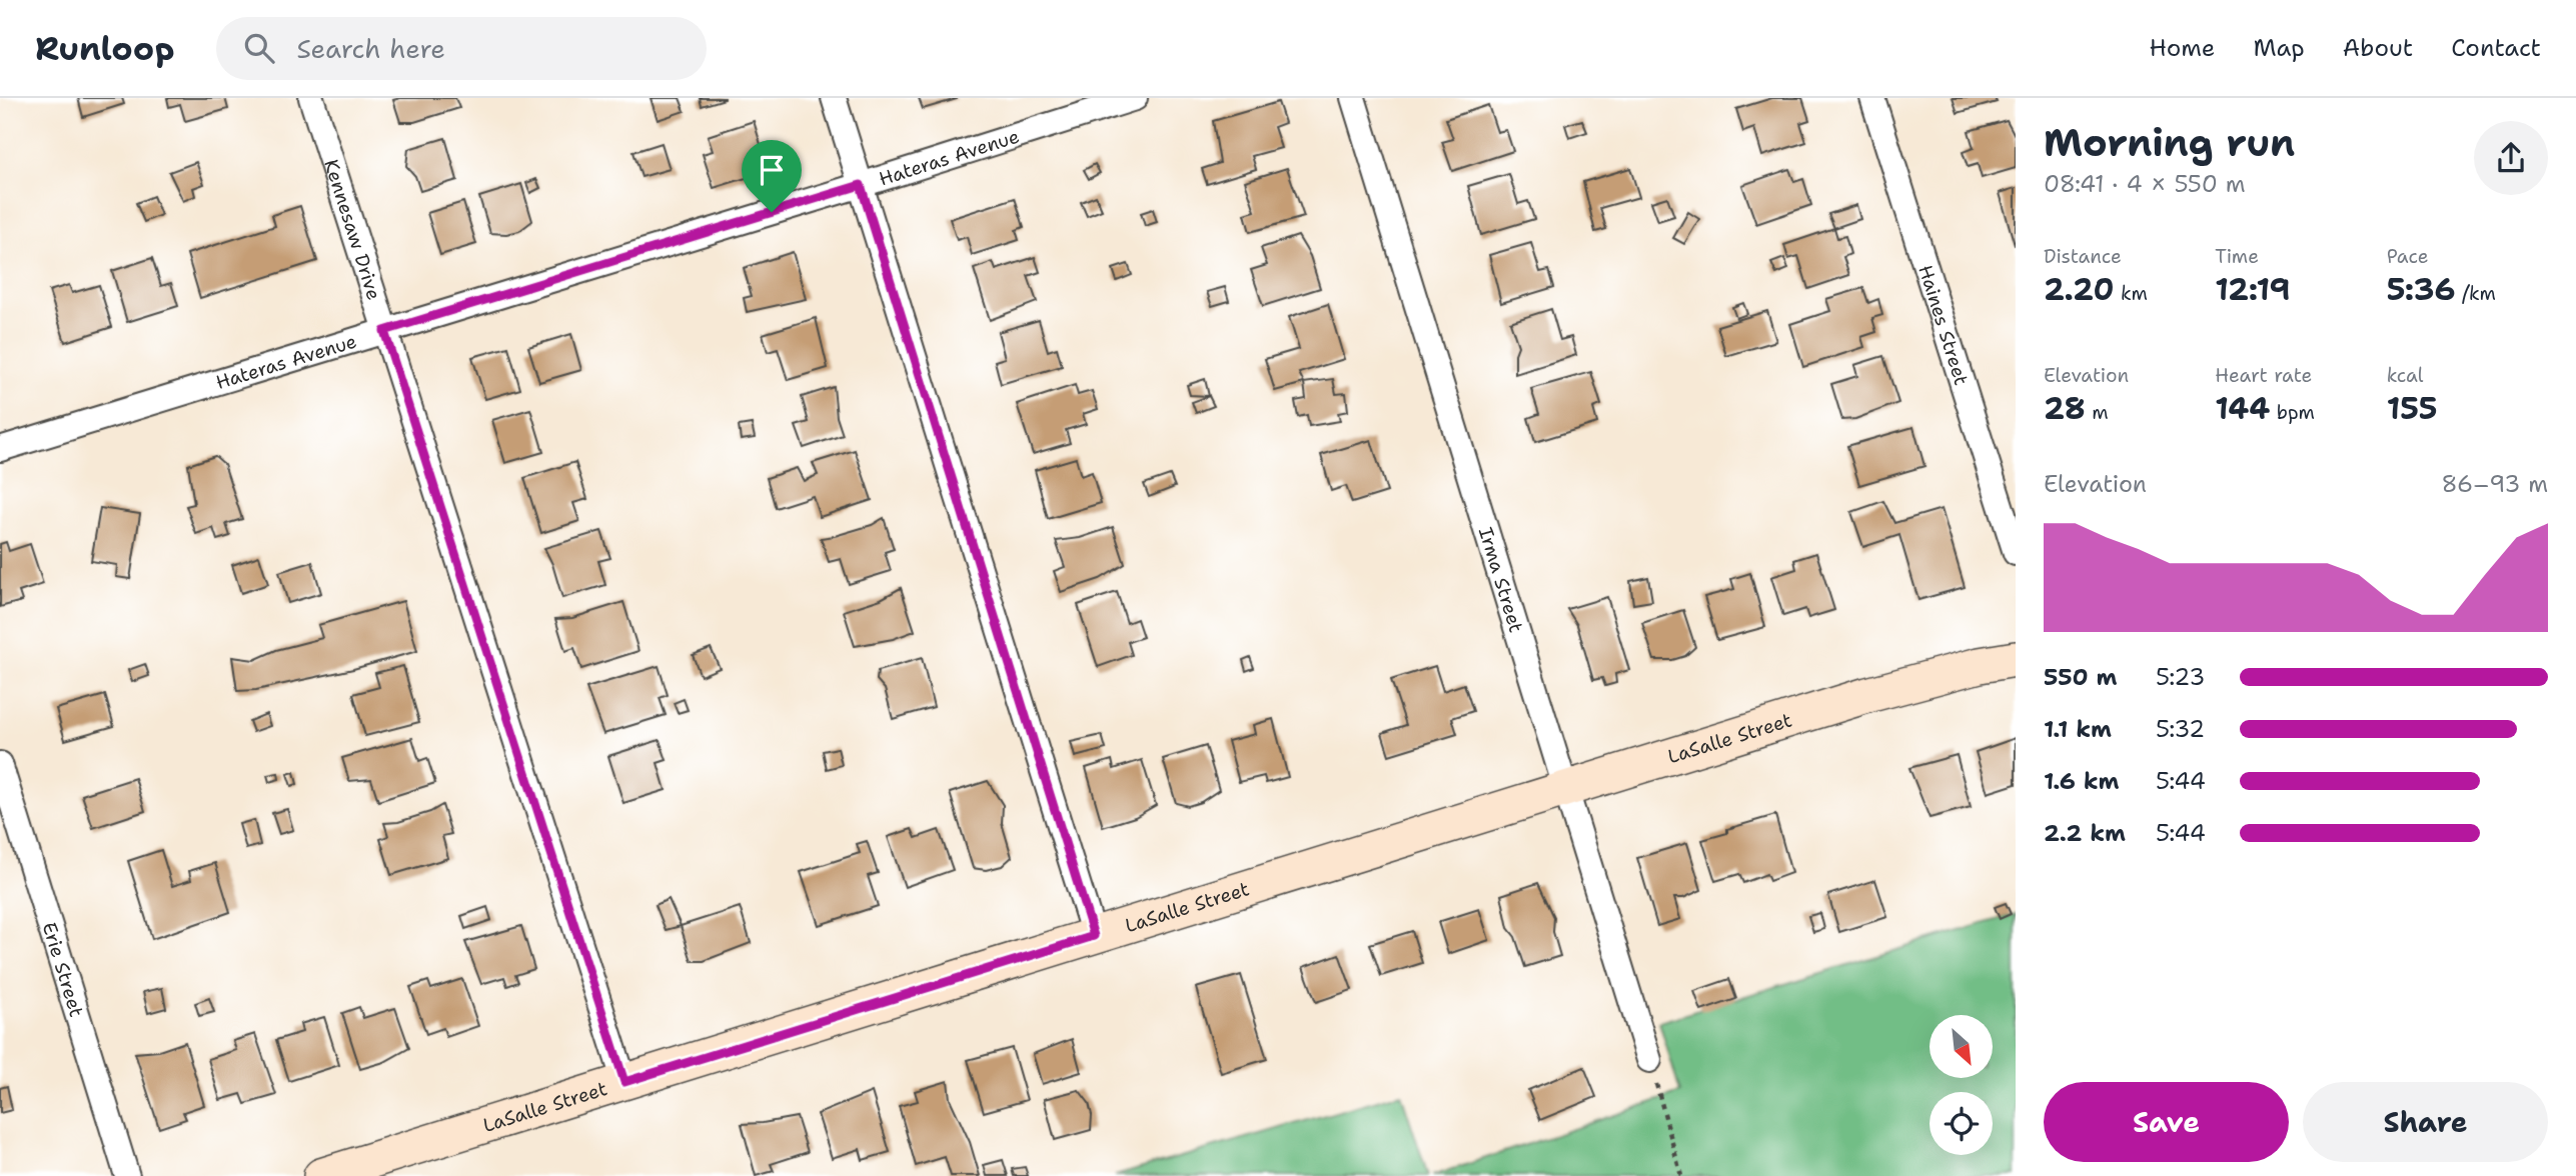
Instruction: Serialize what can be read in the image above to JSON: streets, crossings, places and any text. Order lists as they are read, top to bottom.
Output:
{
  "streets": {
    "street": [
      "Hateras Avenue",
      "Kennesaw Drive",
      "Haines Street",
      "Irma Street",
      "LaSalle Street",
      "Erie Street"
    ]
  },
  "crossings": [
    ["Hateras Avenue", "Kennesaw Drive"],
    ["Kennesaw Drive", "LaSalle Street"],
    ["Irma Street", "LaSalle Street"]
  ],
  "north": "bottom right",
  "page": {
    "header": "Runloop",
    "search": "Search here",
    "nav": [
      "Home",
      "Map",
      "About",
      "Contact"
    ],
    "heading": ["Morning run", "08:41 · 4 × 550 m"],
    "stats": [
      ["Distance", "2.20 km"],
      ["Time", "12:19"],
      ["Pace", "5:36 /km"],
      ["Elevation", "28 m"],
      ["Heart rate", "144 bpm"],
      ["kcal", "155"]
    ],
    "chart": ["Elevation", "86–93 m"],
    "list": [
      {
        "name": "550 m",
        "note": "5:23"
      },
      {
        "name": "1.1 km",
        "note": "5:32"
      },
      {
        "name": "1.6 km",
        "note": "5:44"
      },
      {
        "name": "2.2 km",
        "note": "5:44"
      }
    ],
    "buttons": ["Save", "Share"]
  }
}
